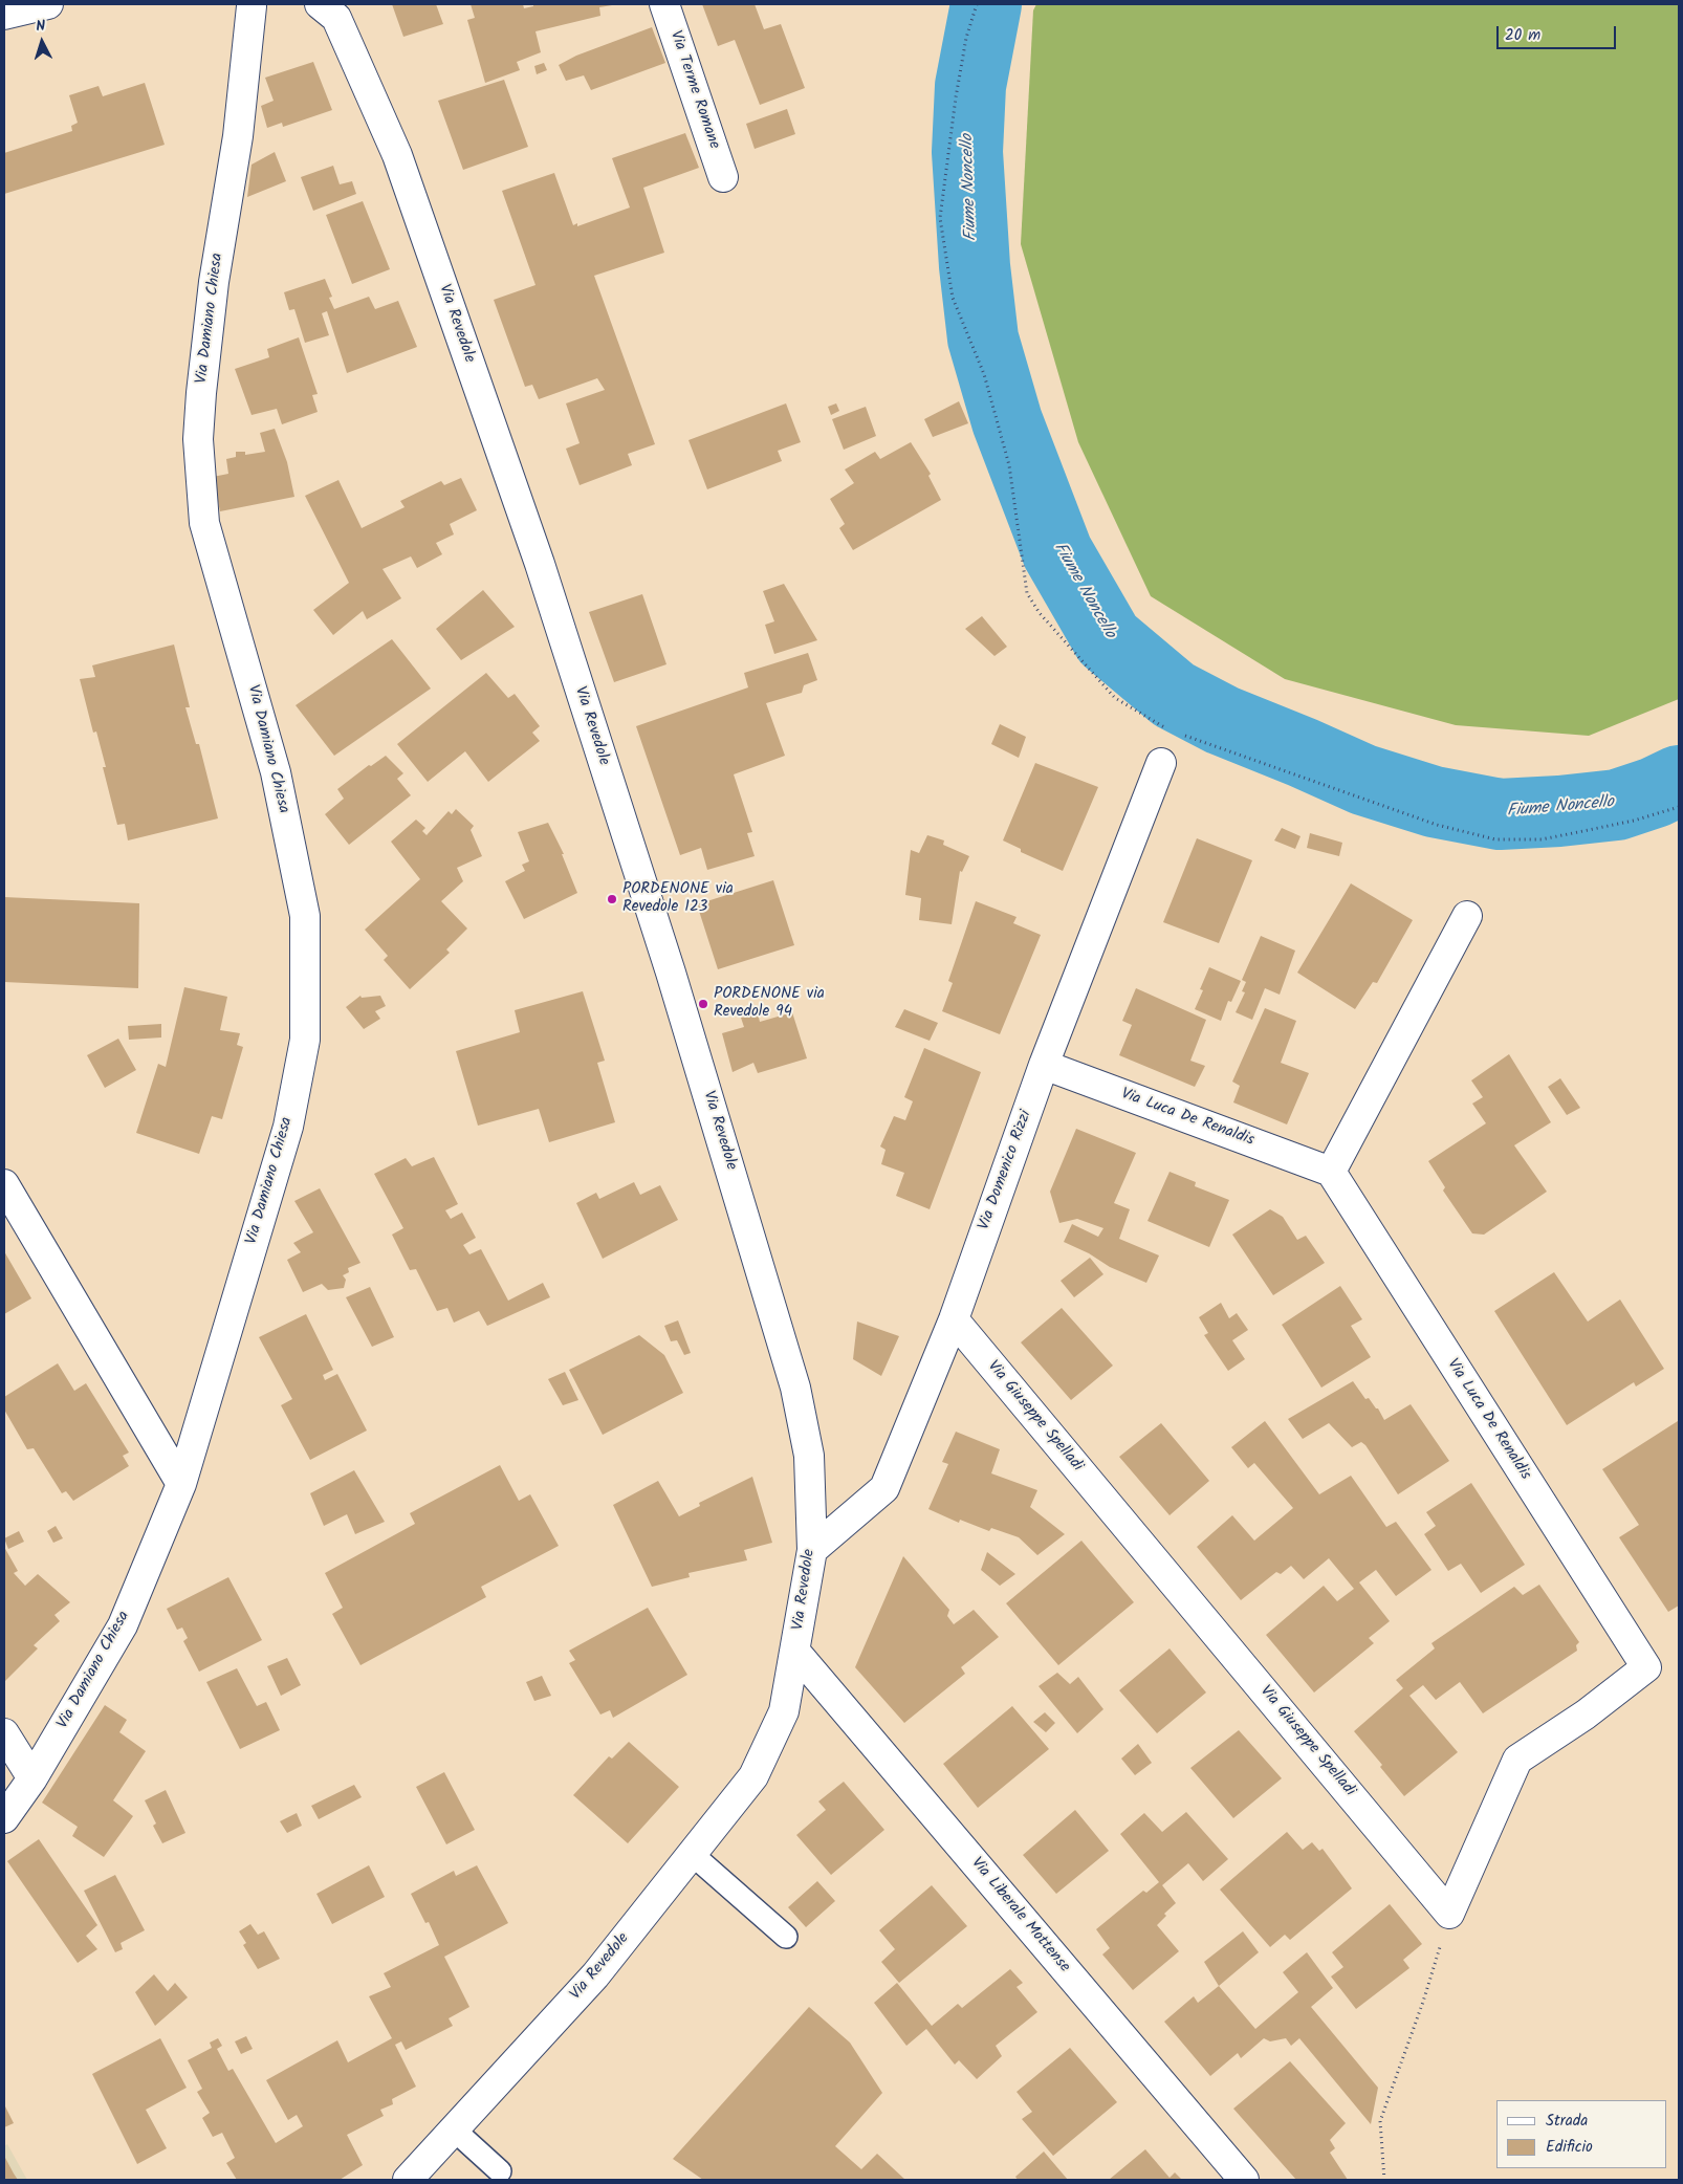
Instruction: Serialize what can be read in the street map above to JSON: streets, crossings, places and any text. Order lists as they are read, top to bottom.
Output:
{
  "streets": {
    "street": [
      "Via Terme Romane",
      "Via Damiano Chiesa",
      "Via Revedole",
      "Via Luca De Renaldis",
      "Via Domenico Rizzi",
      "Via Giuseppe Spelladi",
      "Via Liberale Mottense"
    ]
  },
  "crossings": [
    ["Via Revedole", "Via Domenico Rizzi"],
    ["Via Revedole", "Via Liberale Mottense"],
    ["Via Luca De Renaldis", "Via Domenico Rizzi"],
    ["Via Luca De Renaldis", "Via Giuseppe Spelladi"],
    ["Via Domenico Rizzi", "Via Giuseppe Spelladi"]
  ],
  "water": ["Fiume Noncello"],
  "places": ["PORDENONE via Revedole 123", "PORDENONE via Revedole 94"],
  "legend": ["Strada", "Edificio"],
  "scale_bar": "20 m",
  "north": "top"
}
